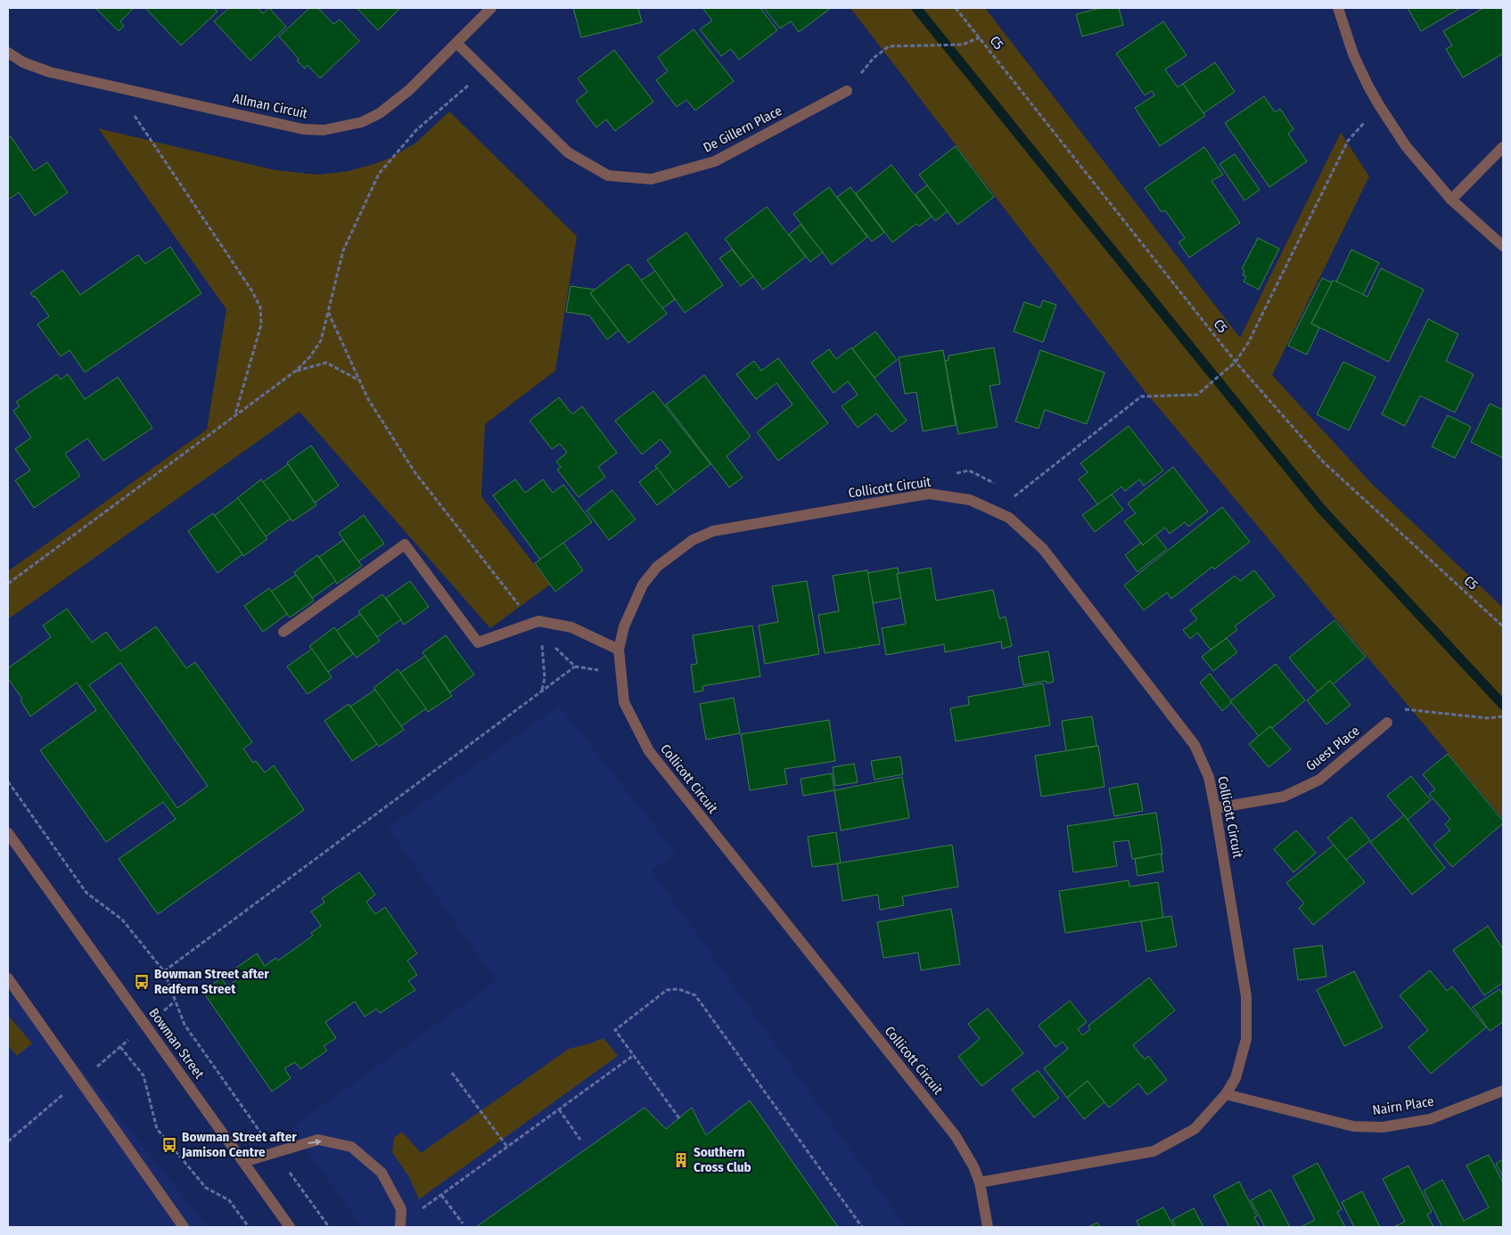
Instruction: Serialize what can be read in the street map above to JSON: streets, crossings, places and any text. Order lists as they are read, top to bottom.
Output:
{
  "streets": {
    "street": [
      "Allman Circuit",
      "De Gillern Place",
      "Collicott Circuit",
      "Guest Place",
      "Bowman Street",
      "Nairn Place"
    ],
    "path": ["C5"]
  },
  "crossings": [
    ["Allman Circuit", "De Gillern Place"],
    ["Collicott Circuit", "Guest Place"],
    ["Collicott Circuit", "Nairn Place"]
  ],
  "places": {
    "bus stop": ["Bowman Street after Redfern Street", "Bowman Street after Jamison Centre"],
    "building": ["Southern Cross Club"]
  }
}
